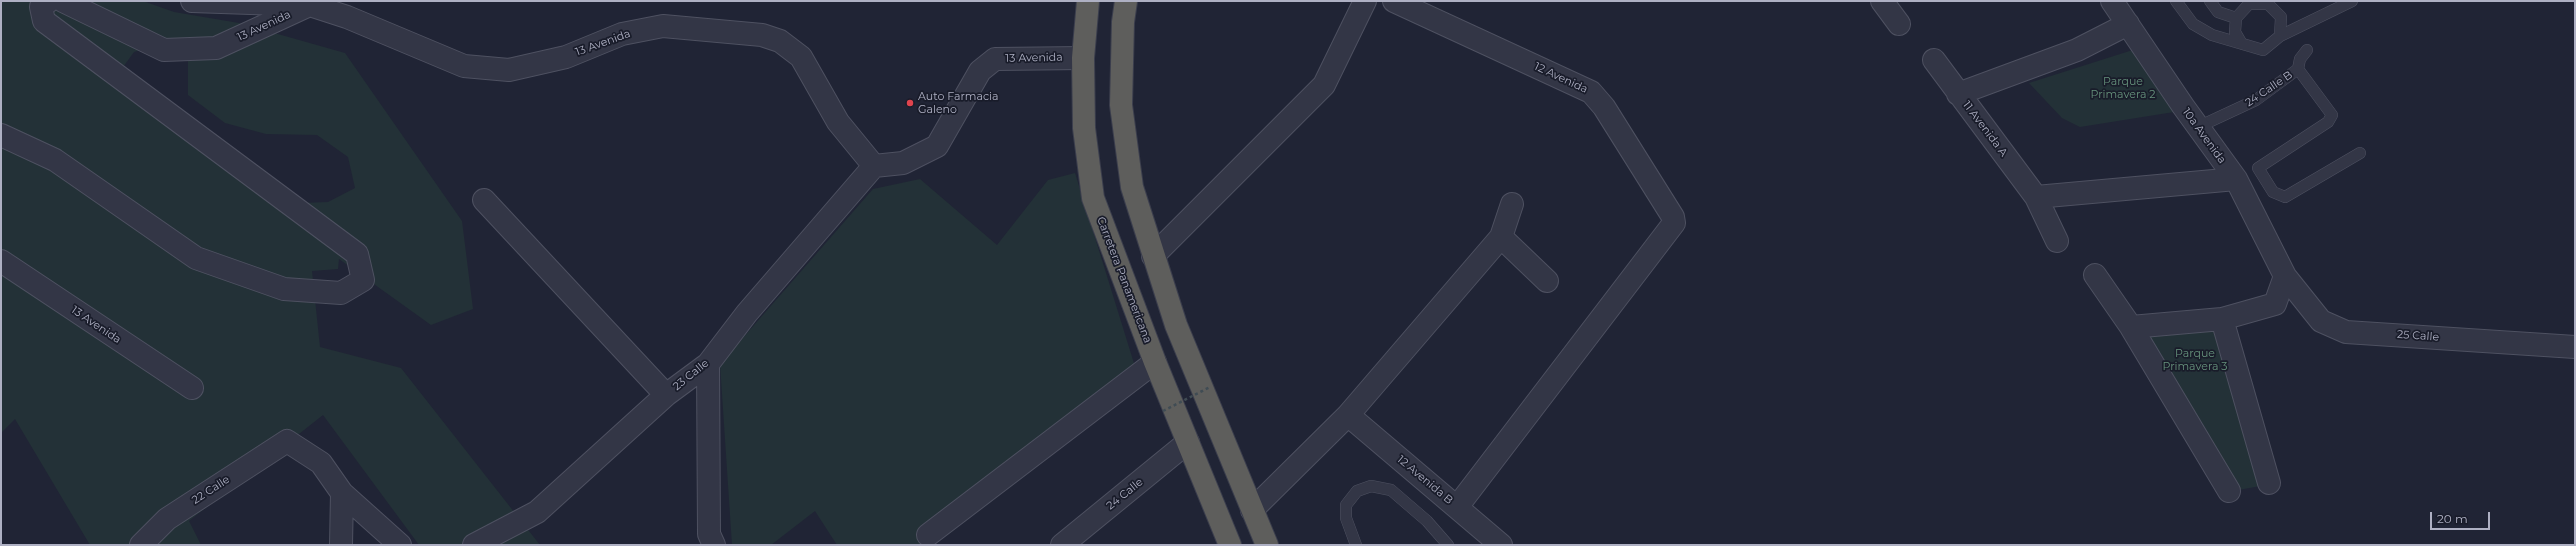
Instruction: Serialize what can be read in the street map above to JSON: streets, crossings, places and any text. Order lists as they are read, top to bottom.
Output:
{
  "streets": {
    "highway": ["Carretera Panamericana"],
    "street": [
      "13 Avenida",
      "12 Avenida",
      "11 Avenida A",
      "10a Avenida",
      "25 Calle",
      "23 Calle",
      "12 Avenida B",
      "22 Calle",
      "24 Calle"
    ],
    "lane": ["24 Calle B"]
  },
  "crossings": [
    ["13 Avenida", "Carretera Panamericana"],
    ["13 Avenida", "23 Calle"],
    ["12 Avenida", "12 Avenida B"],
    ["24 Calle B", "10a Avenida"],
    ["10a Avenida", "25 Calle"],
    ["Carretera Panamericana", "24 Calle"]
  ],
  "parks": ["Parque Primavera 2", "Parque Primavera 3"],
  "places": ["Auto Farmacia Galeno"],
  "scale_bar": "20 m"
}
